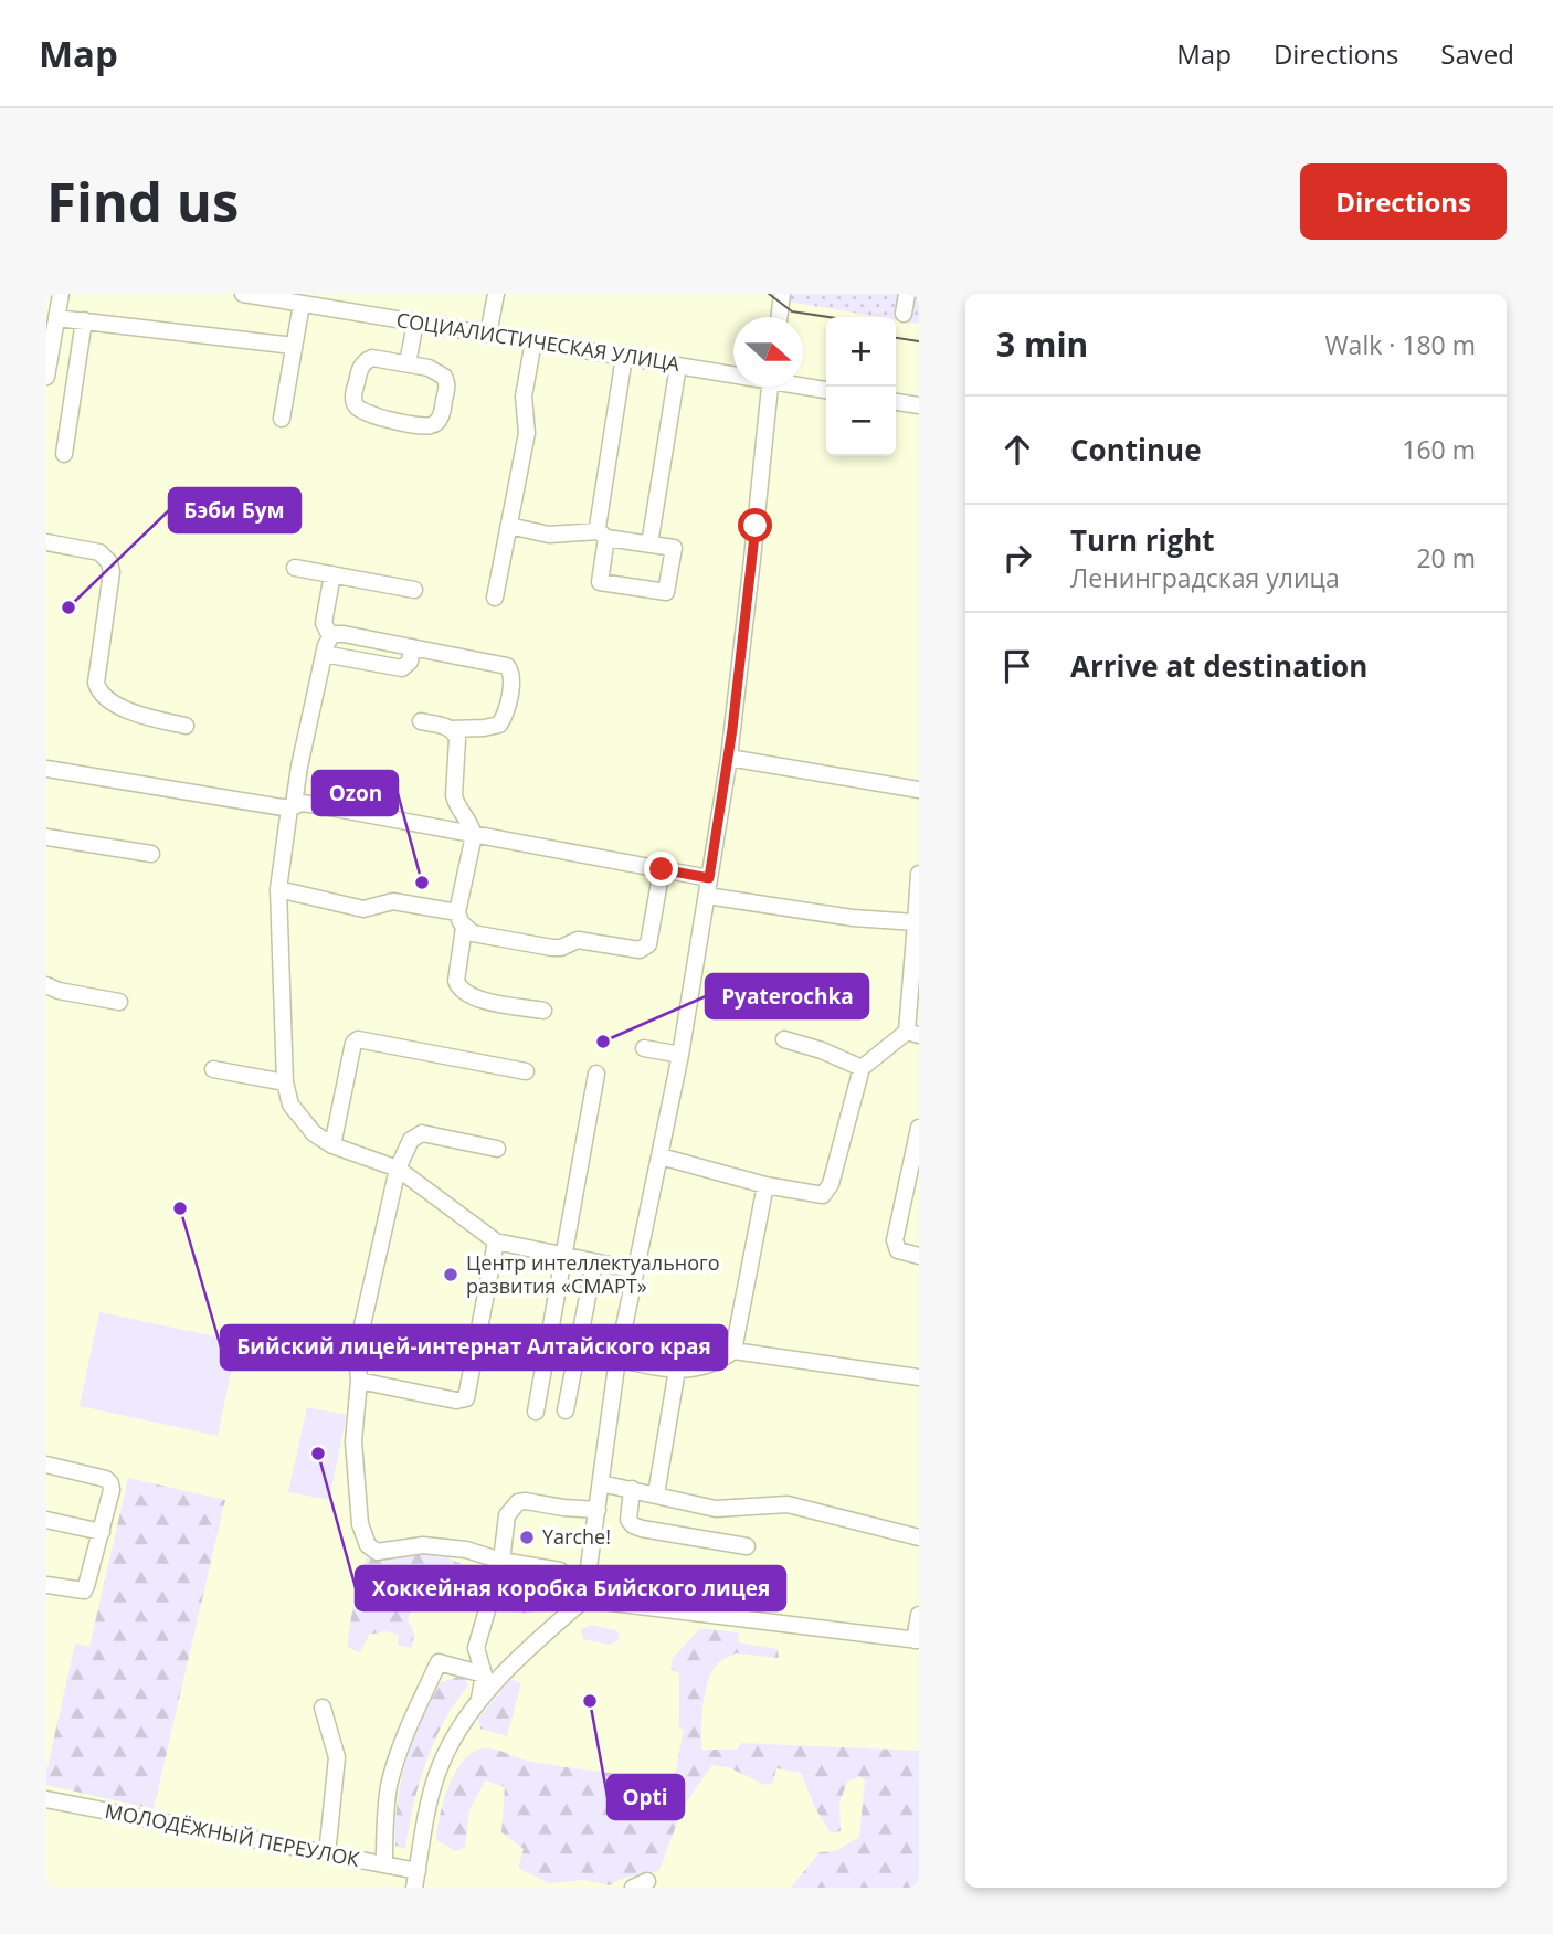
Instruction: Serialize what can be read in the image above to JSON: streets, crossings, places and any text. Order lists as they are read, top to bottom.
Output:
{
  "streets": {
    "street": ["СОЦИАЛИСТИЧЕСКАЯ УЛИЦА", "МОЛОДЁЖНЫЙ ПЕРЕУЛОК"]
  },
  "places": [
    "Бэби Бум",
    "Ozon",
    "Pyaterochka",
    "Бийский лицей-интернат Алтайского края",
    "Центр интеллектуального развития «СМАРТ»",
    "Хоккейная коробка Бийского лицея",
    "Yarche!",
    "Opti"
  ],
  "north": "right",
  "page": {
    "header": "Map",
    "nav": ["Map", "Directions", "Saved"],
    "buttons": "Directions",
    "title": "Find us",
    "heading": ["3 min", "Walk · 180 m"],
    "map_buttons": ["+", "−"],
    "list": [
      ["Continue", "160 m"],
      ["Turn right", "Ленинградская улица", "20 m"],
      "Arrive at destination"
    ]
  }
}
